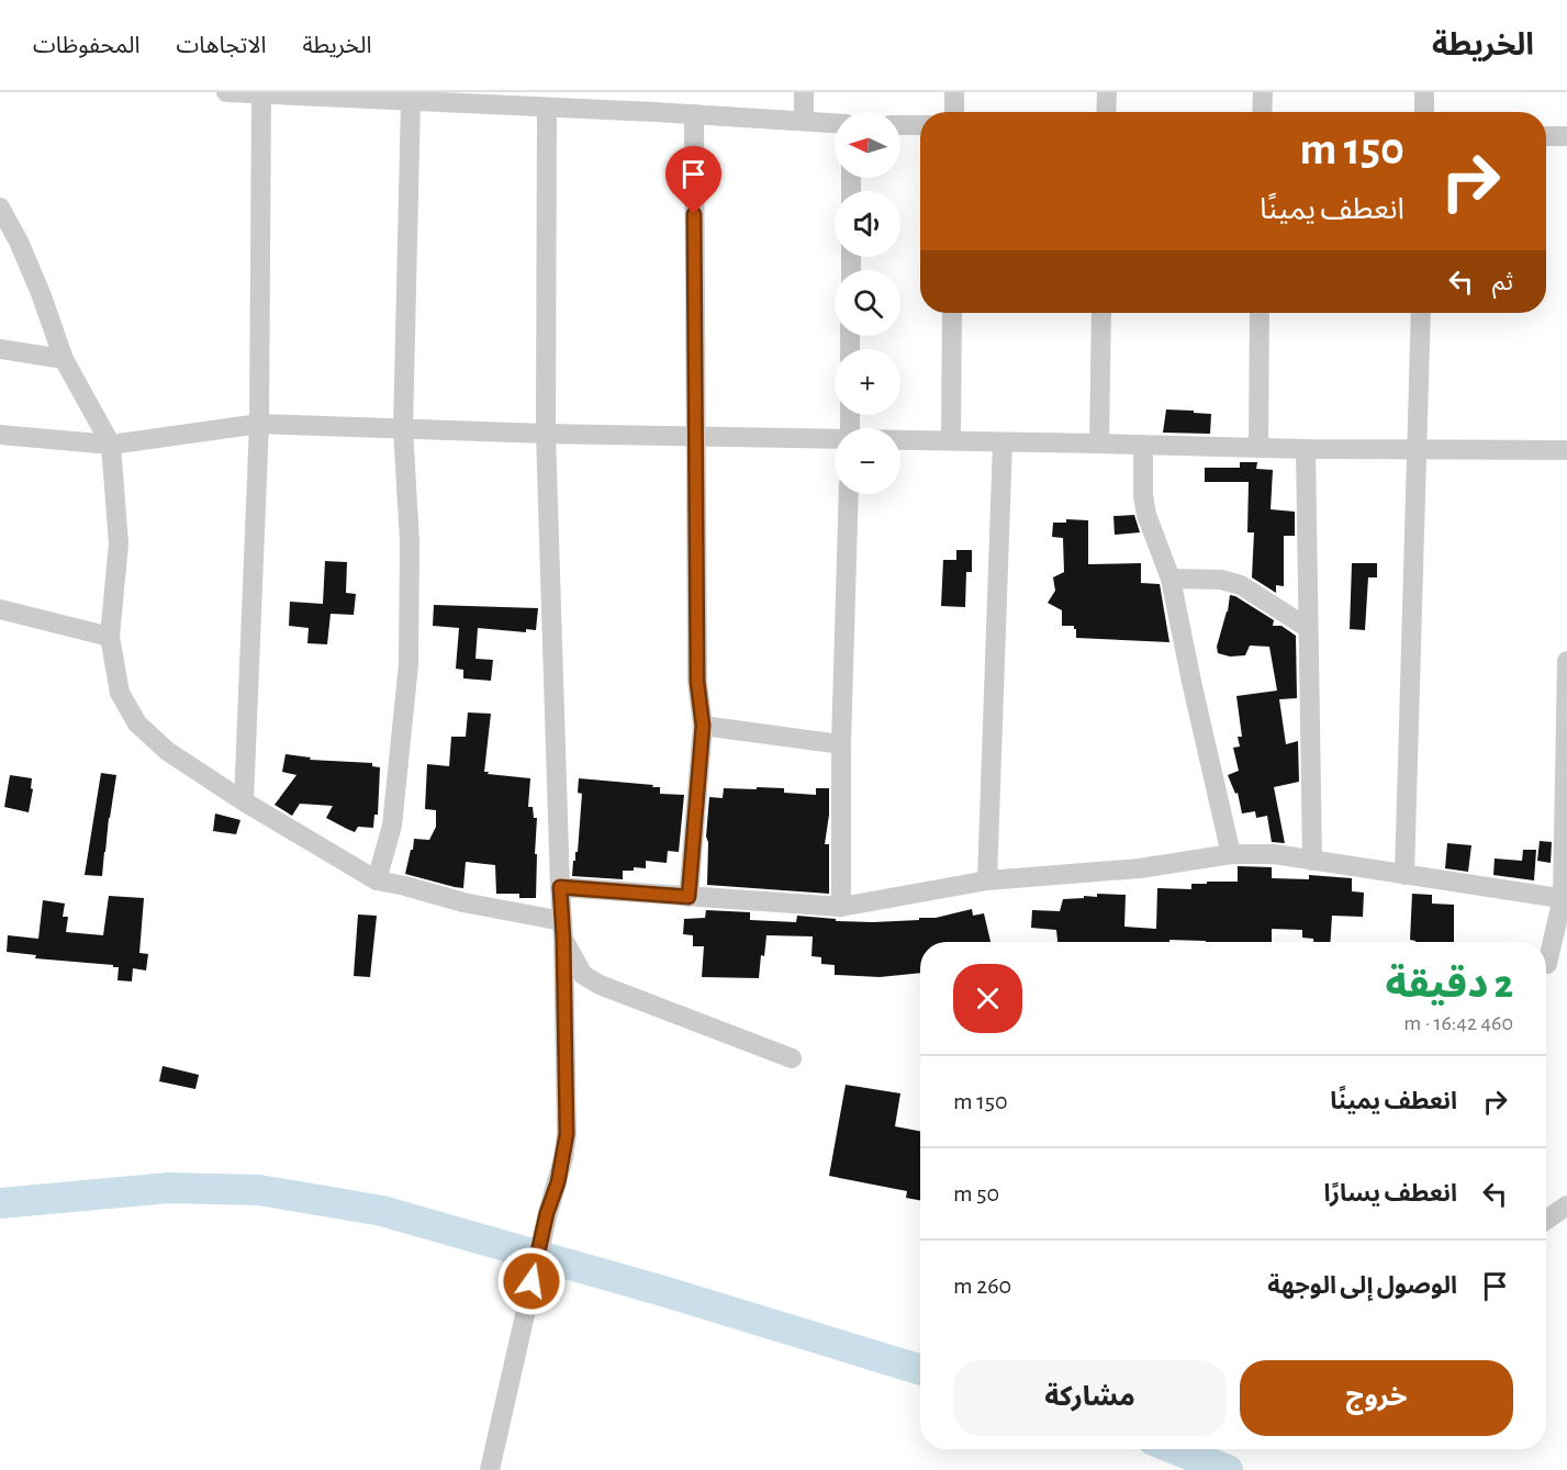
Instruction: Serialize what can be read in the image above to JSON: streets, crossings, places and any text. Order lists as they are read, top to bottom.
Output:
{
  "north": "left",
  "page": {
    "header": "الخريطة",
    "nav": ["الخريطة", "الاتجاهات", "المحفوظات"],
    "map_buttons": ["+", "−"],
    "turn": ["150 m", "انعطف يمينًا"],
    "then": "ثم",
    "heading": ["2 دقيقة", "460 m · 16:42"],
    "list": [
      {
        "name": "انعطف يمينًا",
        "value": "150 m"
      },
      {
        "name": "انعطف يسارًا",
        "value": "50 m"
      },
      {
        "name": "الوصول إلى الوجهة",
        "value": "260 m"
      }
    ],
    "buttons": ["خروج", "مشاركة"]
  }
}
